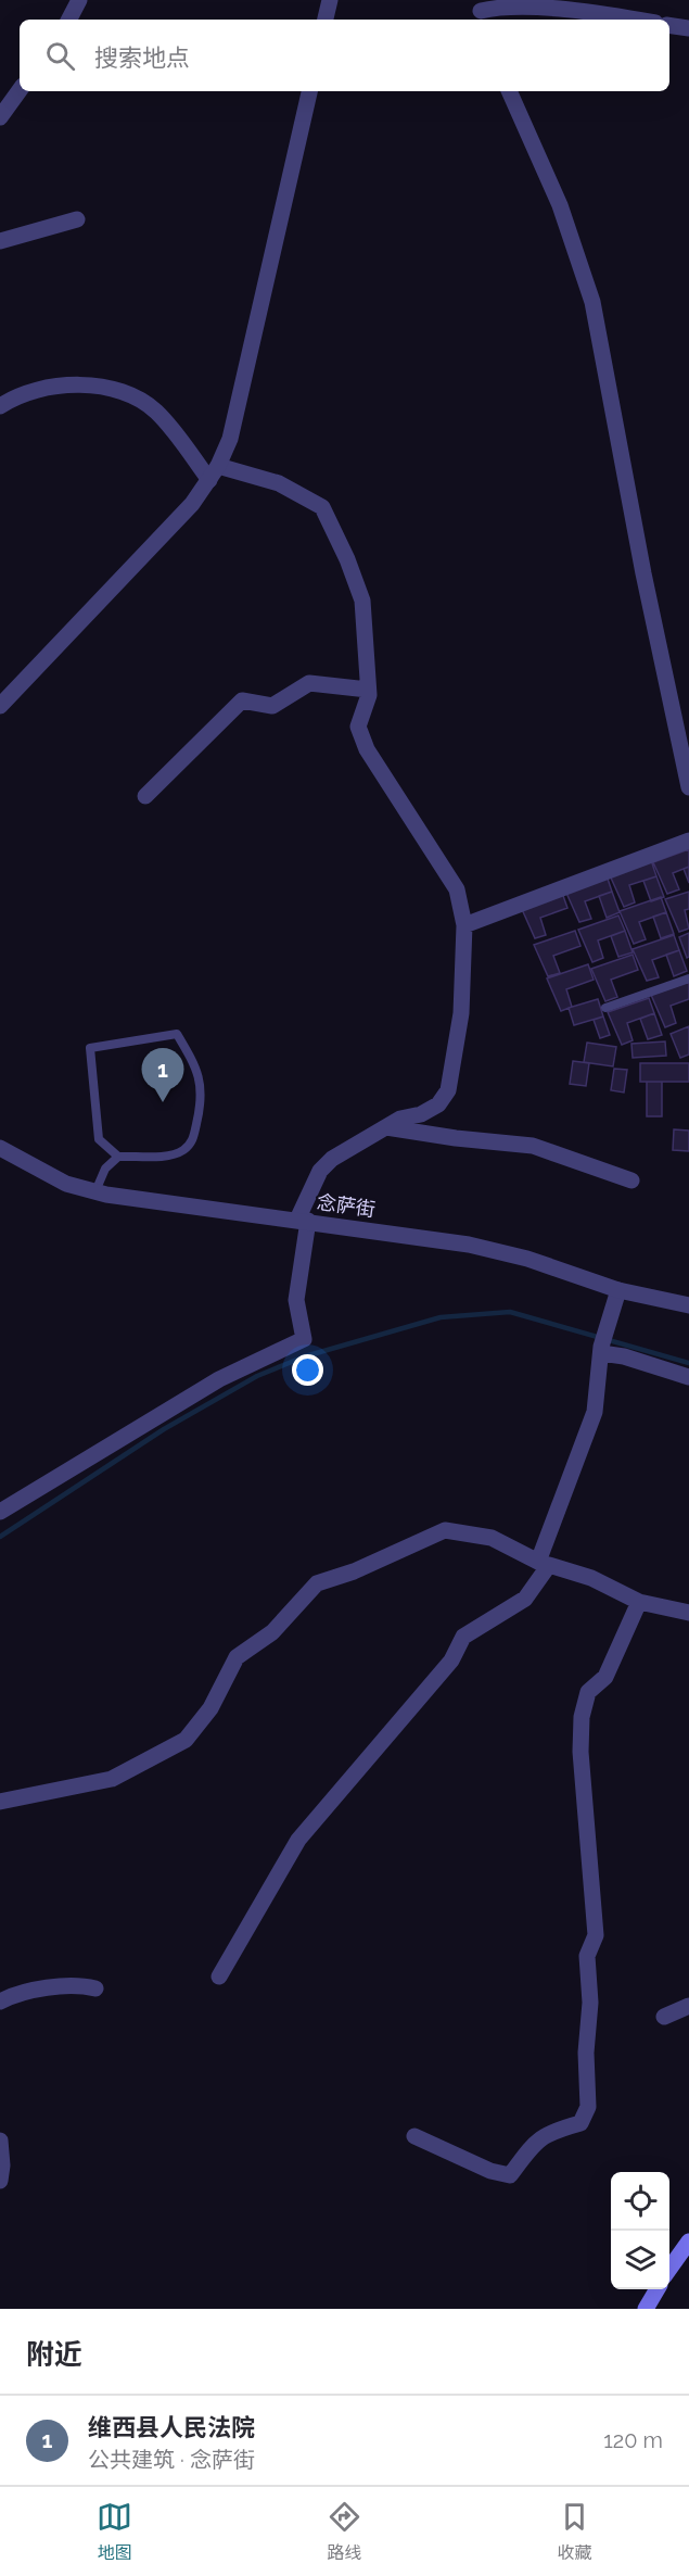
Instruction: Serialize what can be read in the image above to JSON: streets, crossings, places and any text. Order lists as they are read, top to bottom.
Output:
{
  "streets": {
    "street": ["念萨街"]
  },
  "page": {
    "search": "搜索地点",
    "pins": "1",
    "heading": "附近",
    "list": [
      {
        "mark": "1",
        "name": "维西县人民法院",
        "note": "公共建筑 · 念萨街",
        "value": "120 m"
      }
    ],
    "nav": ["地图", "路线", "收藏"]
  }
}
